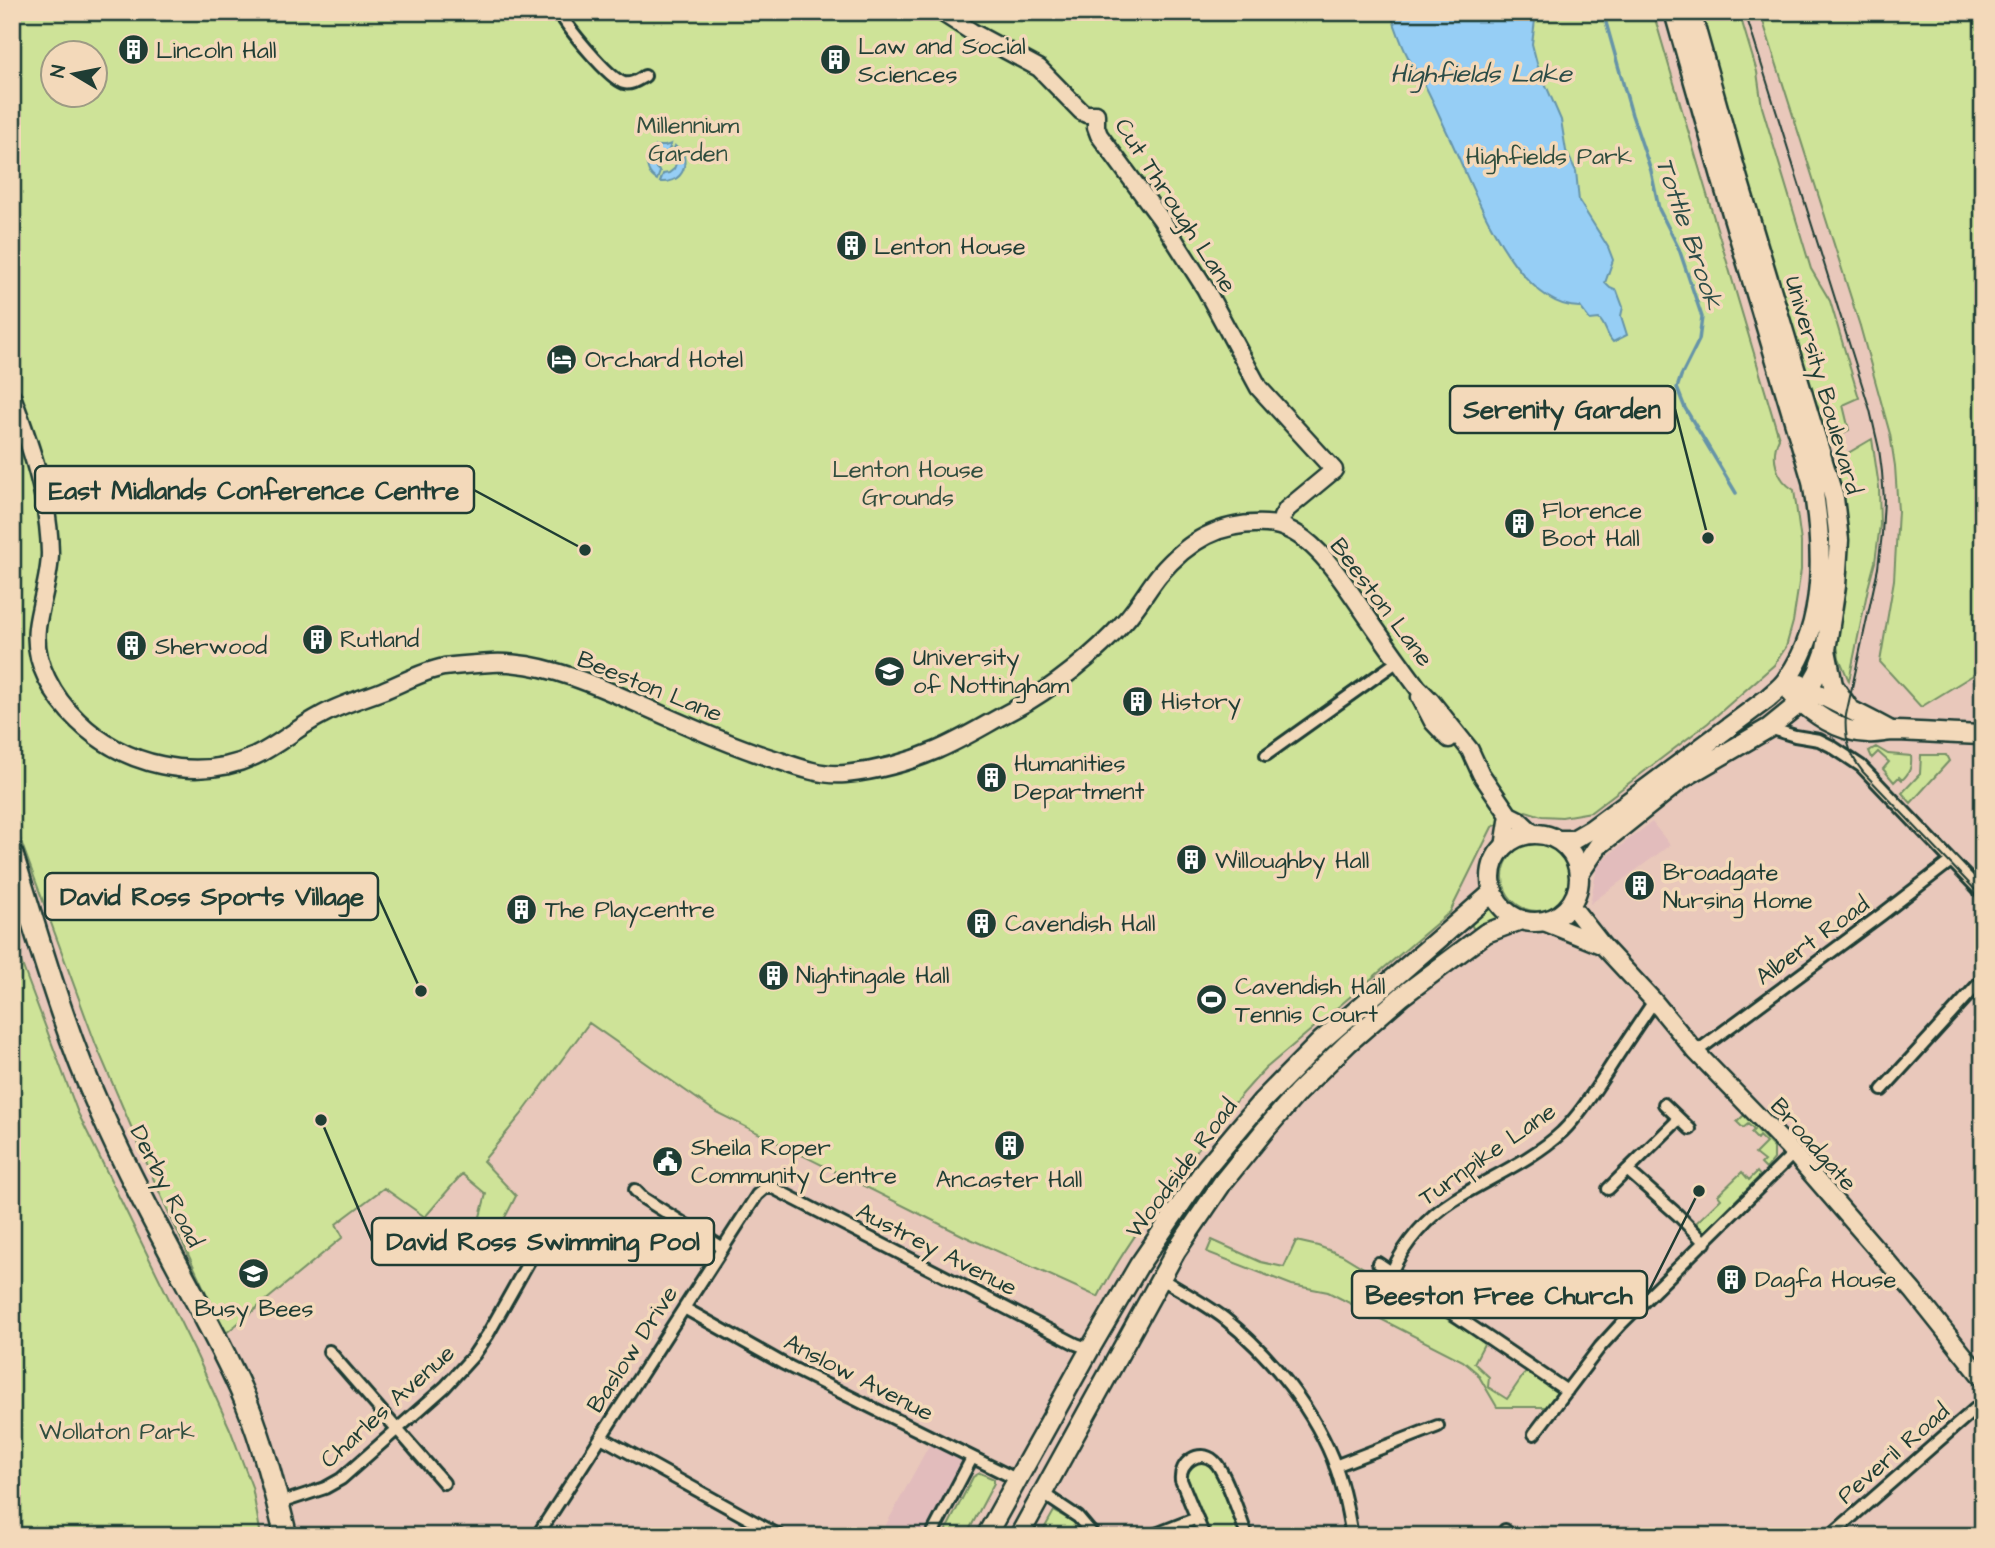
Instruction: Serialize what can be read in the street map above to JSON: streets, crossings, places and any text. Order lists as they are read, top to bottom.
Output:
{
  "streets": {
    "highway": ["Derby Road"],
    "main road": ["University Boulevard", "Woodside Road"],
    "street": [
      "Cut Through Lane",
      "Beeston Lane",
      "Albert Road",
      "Broadgate",
      "Turnpike Lane",
      "Austrey Avenue",
      "Baslow Drive",
      "Anslow Avenue",
      "Charles Avenue",
      "Peveril Road"
    ]
  },
  "crossings": [
    ["Cut Through Lane", "Beeston Lane"],
    ["University Boulevard", "Broadgate"],
    ["University Boulevard", "Woodside Road"],
    ["Albert Road", "Broadgate"],
    ["Broadgate", "Turnpike Lane"],
    ["Broadgate", "Woodside Road"],
    ["Woodside Road", "Austrey Avenue"],
    ["Woodside Road", "Anslow Avenue"],
    ["Derby Road", "Charles Avenue"],
    ["Austrey Avenue", "Baslow Drive"],
    ["Baslow Drive", "Anslow Avenue"]
  ],
  "water": ["Highfields Lake", "Tottle Brook"],
  "parks": [
    "Millennium Garden",
    "Highfields Park",
    "Lenton House Grounds",
    "Wollaton Park"
  ],
  "places": {
    "building": [
      "Lincoln Hall",
      "Law and Social Sciences",
      "Lenton House",
      "Florence Boot Hall",
      "Rutland",
      "Sherwood",
      "History",
      "Humanities Department",
      "Willoughby Hall",
      "Broadgate Nursing Home",
      "The Playcentre",
      "Cavendish Hall",
      "Nightingale Hall",
      "Ancaster Hall",
      "Dagfa House"
    ],
    "hotel": ["Orchard Hotel"],
    "other": [
      "Serenity Garden",
      "East Midlands Conference Centre",
      "David Ross Sports Village",
      "David Ross Swimming Pool",
      "Beeston Free Church"
    ],
    "school or university": ["University of Nottingham", "Busy Bees"],
    "sports": ["Cavendish Hall Tennis Court"],
    "public building": ["Sheila Roper Community Centre"]
  },
  "north": "left"
}
